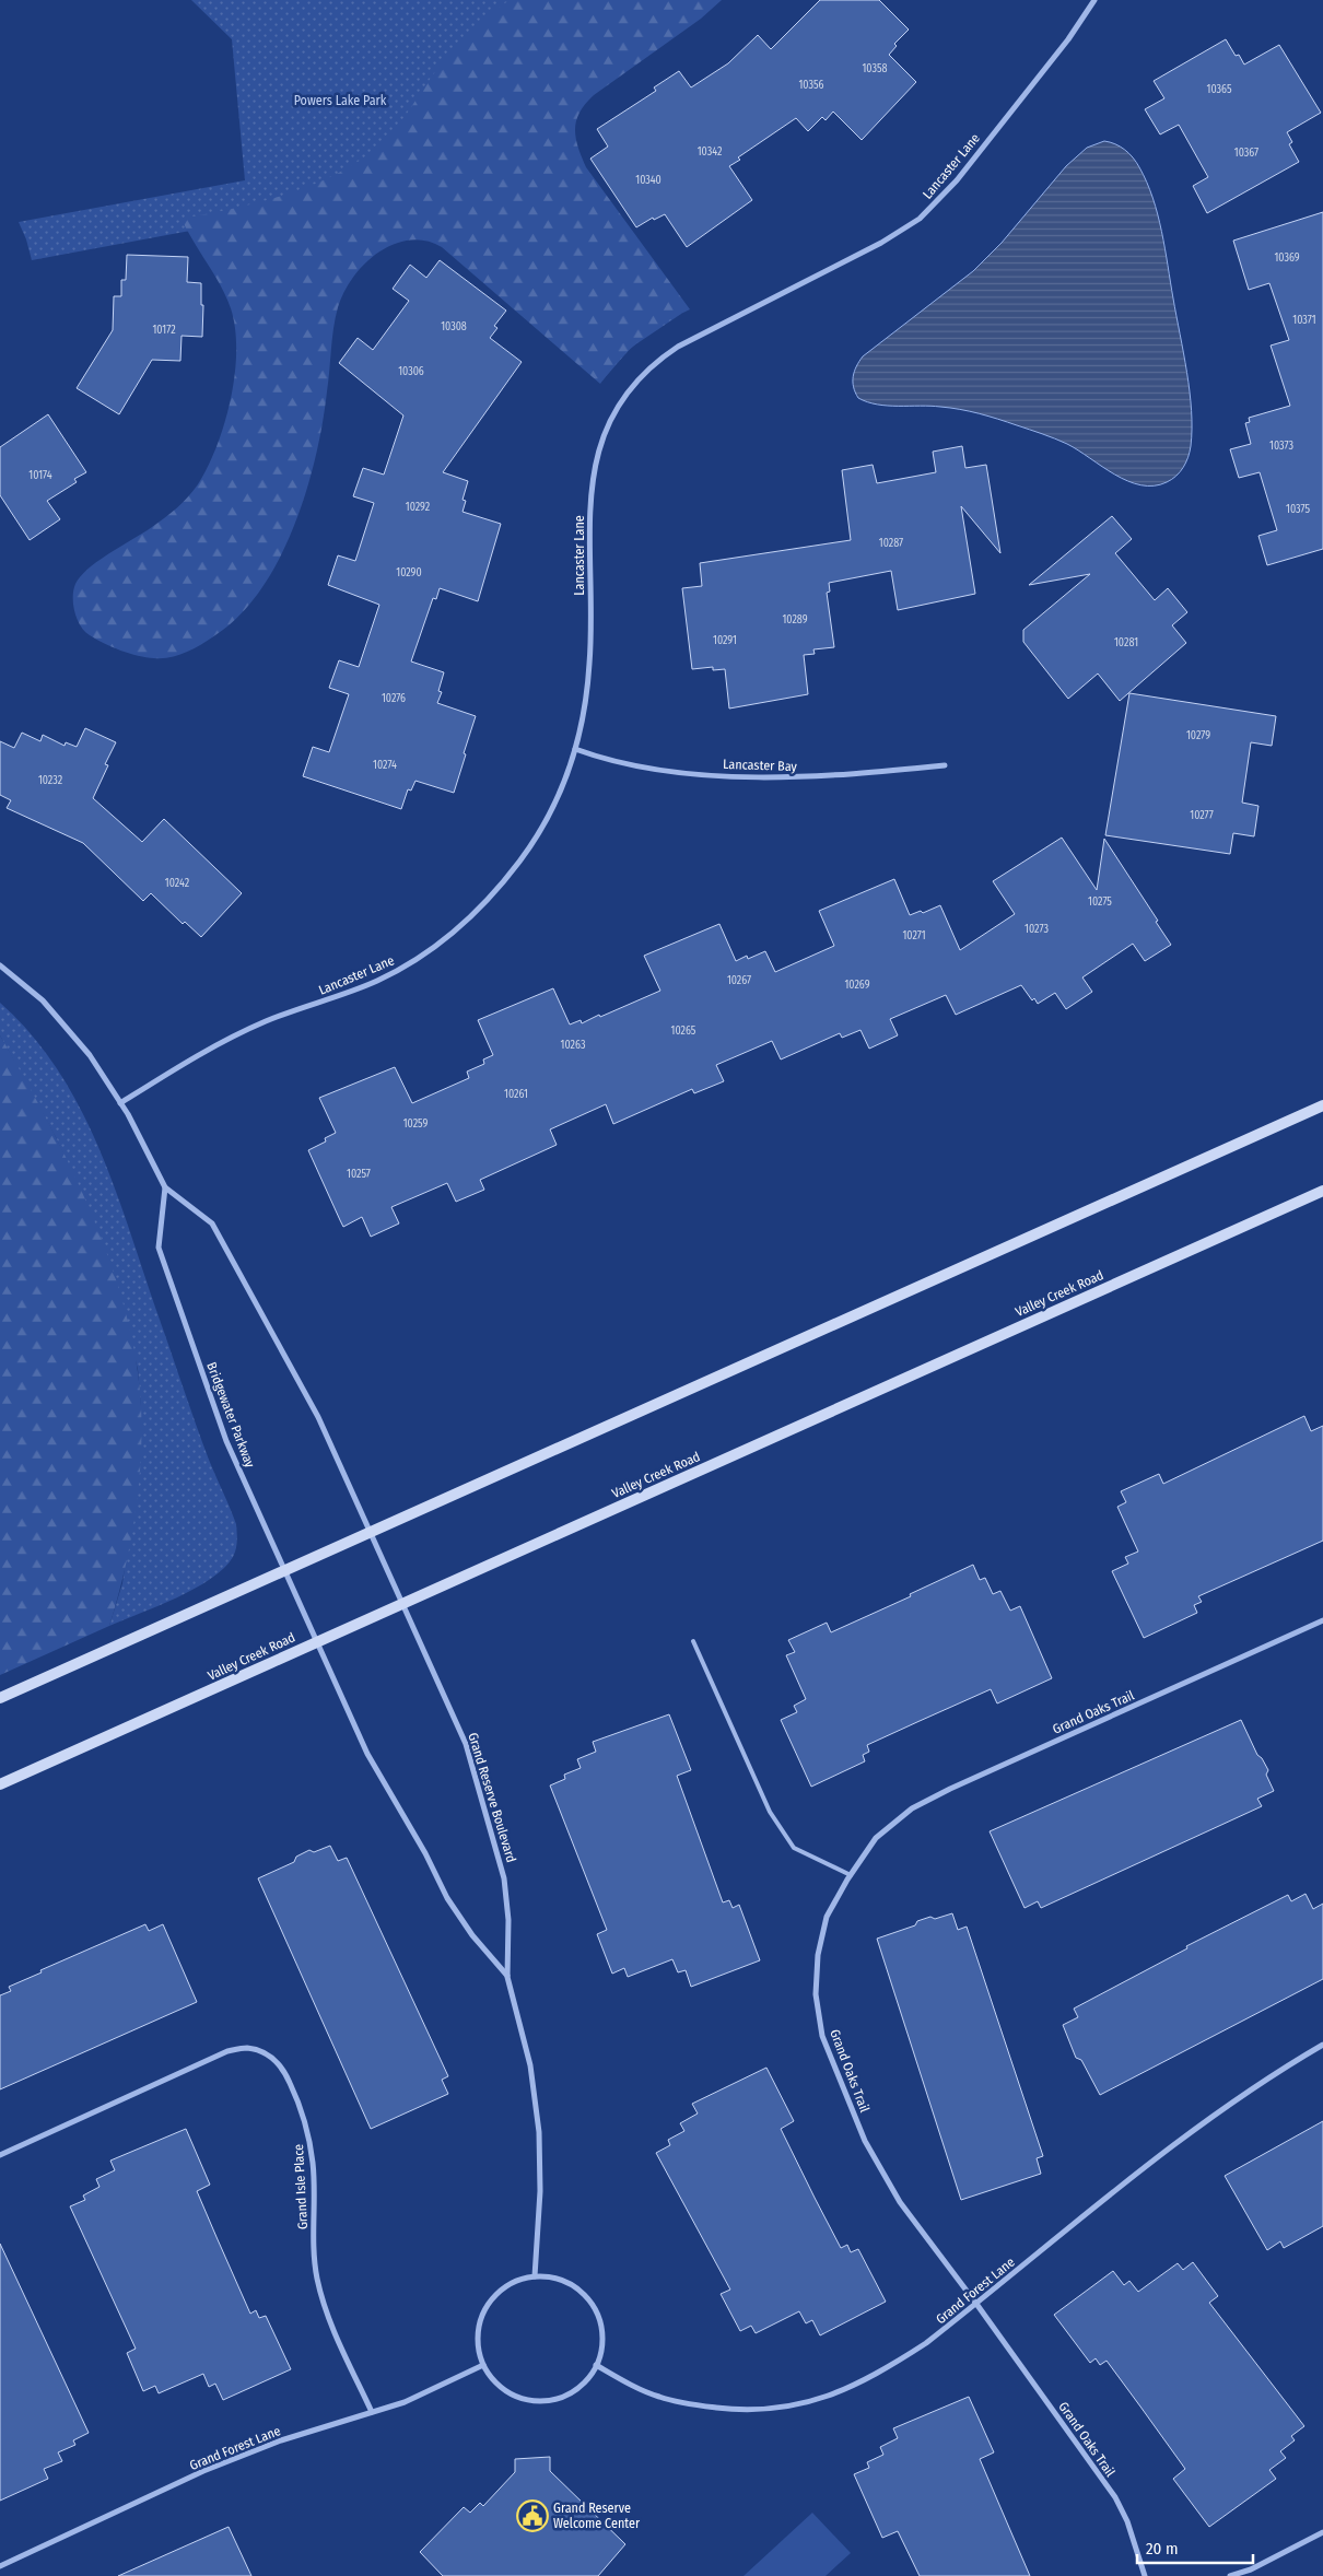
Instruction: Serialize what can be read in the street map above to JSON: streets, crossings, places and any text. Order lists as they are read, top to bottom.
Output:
{
  "streets": {
    "main road": ["Valley Creek Road"],
    "street": [
      "Lancaster Lane",
      "Lancaster Bay",
      "Bridgewater Parkway",
      "Grand Oaks Trail",
      "Grand Reserve Boulevard",
      "Grand Isle Place",
      "Grand Forest Lane"
    ]
  },
  "crossings": [
    ["Lancaster Lane", "Lancaster Bay"],
    ["Valley Creek Road", "Bridgewater Parkway"],
    ["Valley Creek Road", "Grand Reserve Boulevard"],
    ["Bridgewater Parkway", "Grand Reserve Boulevard"],
    ["Grand Oaks Trail", "Grand Forest Lane"],
    ["Grand Reserve Boulevard", "Grand Forest Lane"],
    ["Grand Isle Place", "Grand Forest Lane"]
  ],
  "parks": ["Powers Lake Park"],
  "places": {
    "public building": ["Grand Reserve Welcome Center"]
  },
  "house_numbers": [
    "10358",
    "10356",
    "10365",
    "10342",
    "10367",
    "10340",
    "10369",
    "10371",
    "10308",
    "10172",
    "10306",
    "10373",
    "10174",
    "10292",
    "10375",
    "10287",
    "10290",
    "10289",
    "10291",
    "10281",
    "10276",
    "10279",
    "10274",
    "10232",
    "10277",
    "10242",
    "10275",
    "10273",
    "10271",
    "10267",
    "10269",
    "10265",
    "10263",
    "10261",
    "10259",
    "10257"
  ],
  "scale_bar": "20 m"
}
